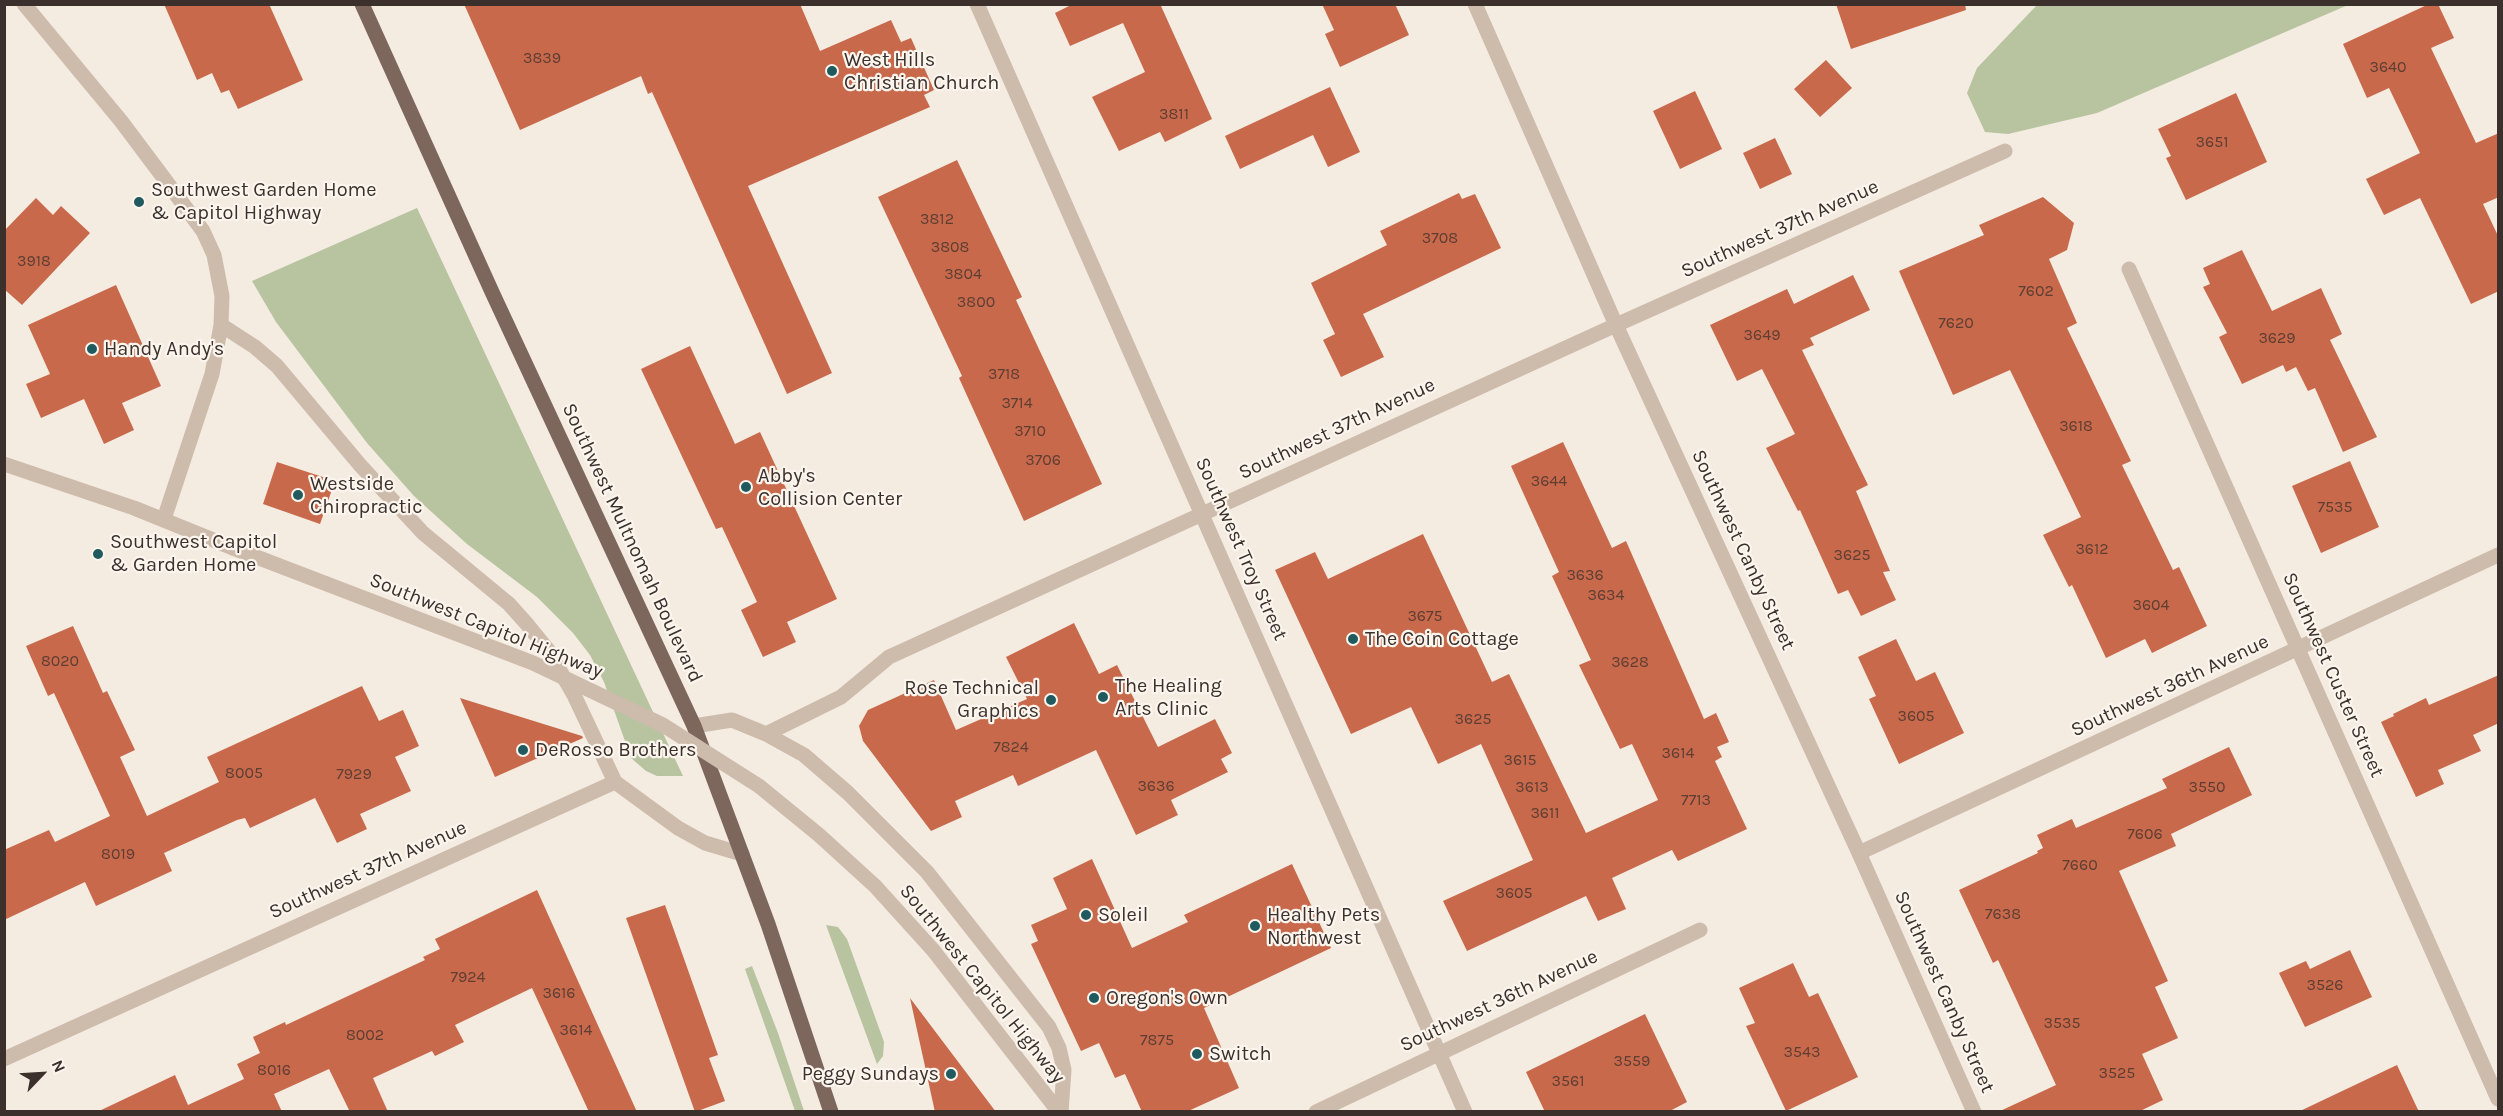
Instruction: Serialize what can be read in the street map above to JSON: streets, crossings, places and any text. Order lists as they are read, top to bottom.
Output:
{
  "streets": {
    "main road": ["Southwest Multnomah Boulevard"],
    "street": [
      "Southwest 37th Avenue",
      "Southwest Troy Street",
      "Southwest Canby Street",
      "Southwest Capitol Highway",
      "Southwest Custer Street",
      "Southwest 36th Avenue"
    ]
  },
  "crossings": [
    ["Southwest 37th Avenue", "Southwest Troy Street"],
    ["Southwest 37th Avenue", "Southwest Canby Street"],
    ["Southwest Troy Street", "Southwest 36th Avenue"],
    ["Southwest Canby Street", "Southwest 36th Avenue"],
    ["Southwest Custer Street", "Southwest 36th Avenue"]
  ],
  "places": [
    "West Hills Christian Church",
    "Southwest Garden Home & Capitol Highway",
    "Handy Andy's",
    "Abby's Collision Center",
    "Westside Chiropractic",
    "Southwest Capitol & Garden Home",
    "The Coin Cottage",
    "The Healing Arts Clinic",
    "Rose Technical Graphics",
    "DeRosso Brothers",
    "Soleil",
    "Healthy Pets Northwest",
    "Oregon's Own",
    "Switch",
    "Peggy Sundays"
  ],
  "house_numbers": [
    "3839",
    "3640",
    "3811",
    "3651",
    "3812",
    "3708",
    "3808",
    "3918",
    "3804",
    "7602",
    "3800",
    "7620",
    "3649",
    "3629",
    "3718",
    "3714",
    "3618",
    "3710",
    "3706",
    "3644",
    "7535",
    "3612",
    "3625",
    "3636",
    "3634",
    "3604",
    "3675",
    "8020",
    "3628",
    "3605",
    "3625",
    "7824",
    "3614",
    "3615",
    "8005",
    "7929",
    "3636",
    "3613",
    "3550",
    "7713",
    "3611",
    "7606",
    "8019",
    "7660",
    "3605",
    "7638",
    "7924",
    "3526",
    "3616",
    "3535",
    "3614",
    "8002",
    "7875",
    "3543",
    "3559",
    "8016",
    "3525",
    "3561"
  ],
  "north": "top right"
}
